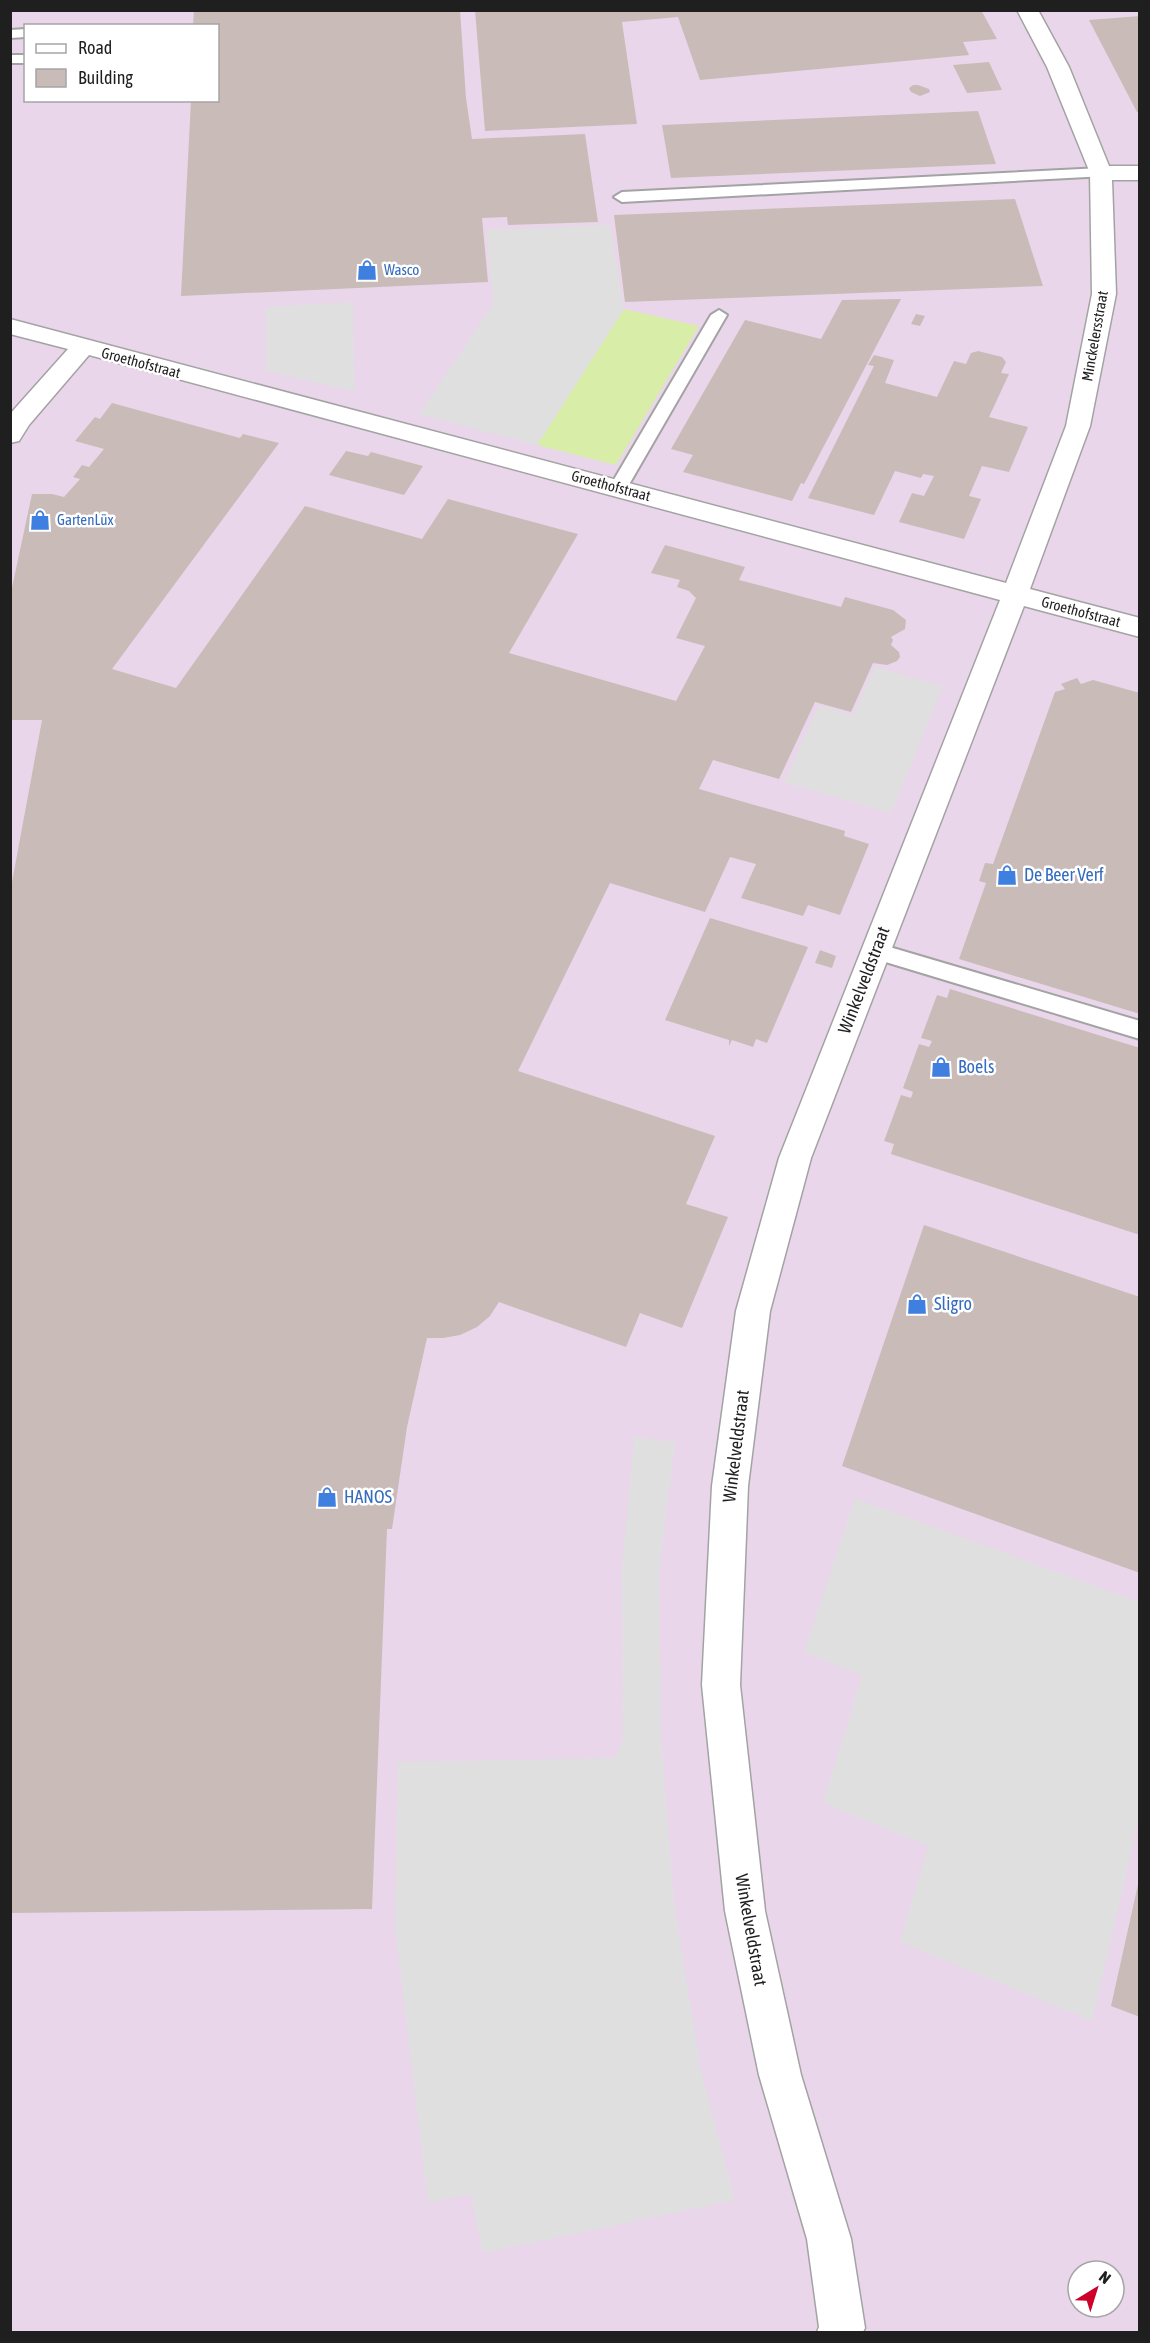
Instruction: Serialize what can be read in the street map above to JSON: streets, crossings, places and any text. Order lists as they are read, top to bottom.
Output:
{
  "streets": {
    "street": ["Minckelersstraat", "Groethofstraat", "Winkelveldstraat"]
  },
  "crossings": [
    ["Minckelersstraat", "Groethofstraat"],
    ["Minckelersstraat", "Winkelveldstraat"],
    ["Groethofstraat", "Winkelveldstraat"]
  ],
  "places": {
    "shop": [
      "Wasco",
      "GartenLüx",
      "De Beer Verf",
      "Boels",
      "Sligro",
      "HANOS"
    ]
  },
  "legend": ["Road", "Building"],
  "north": "top right"
}
